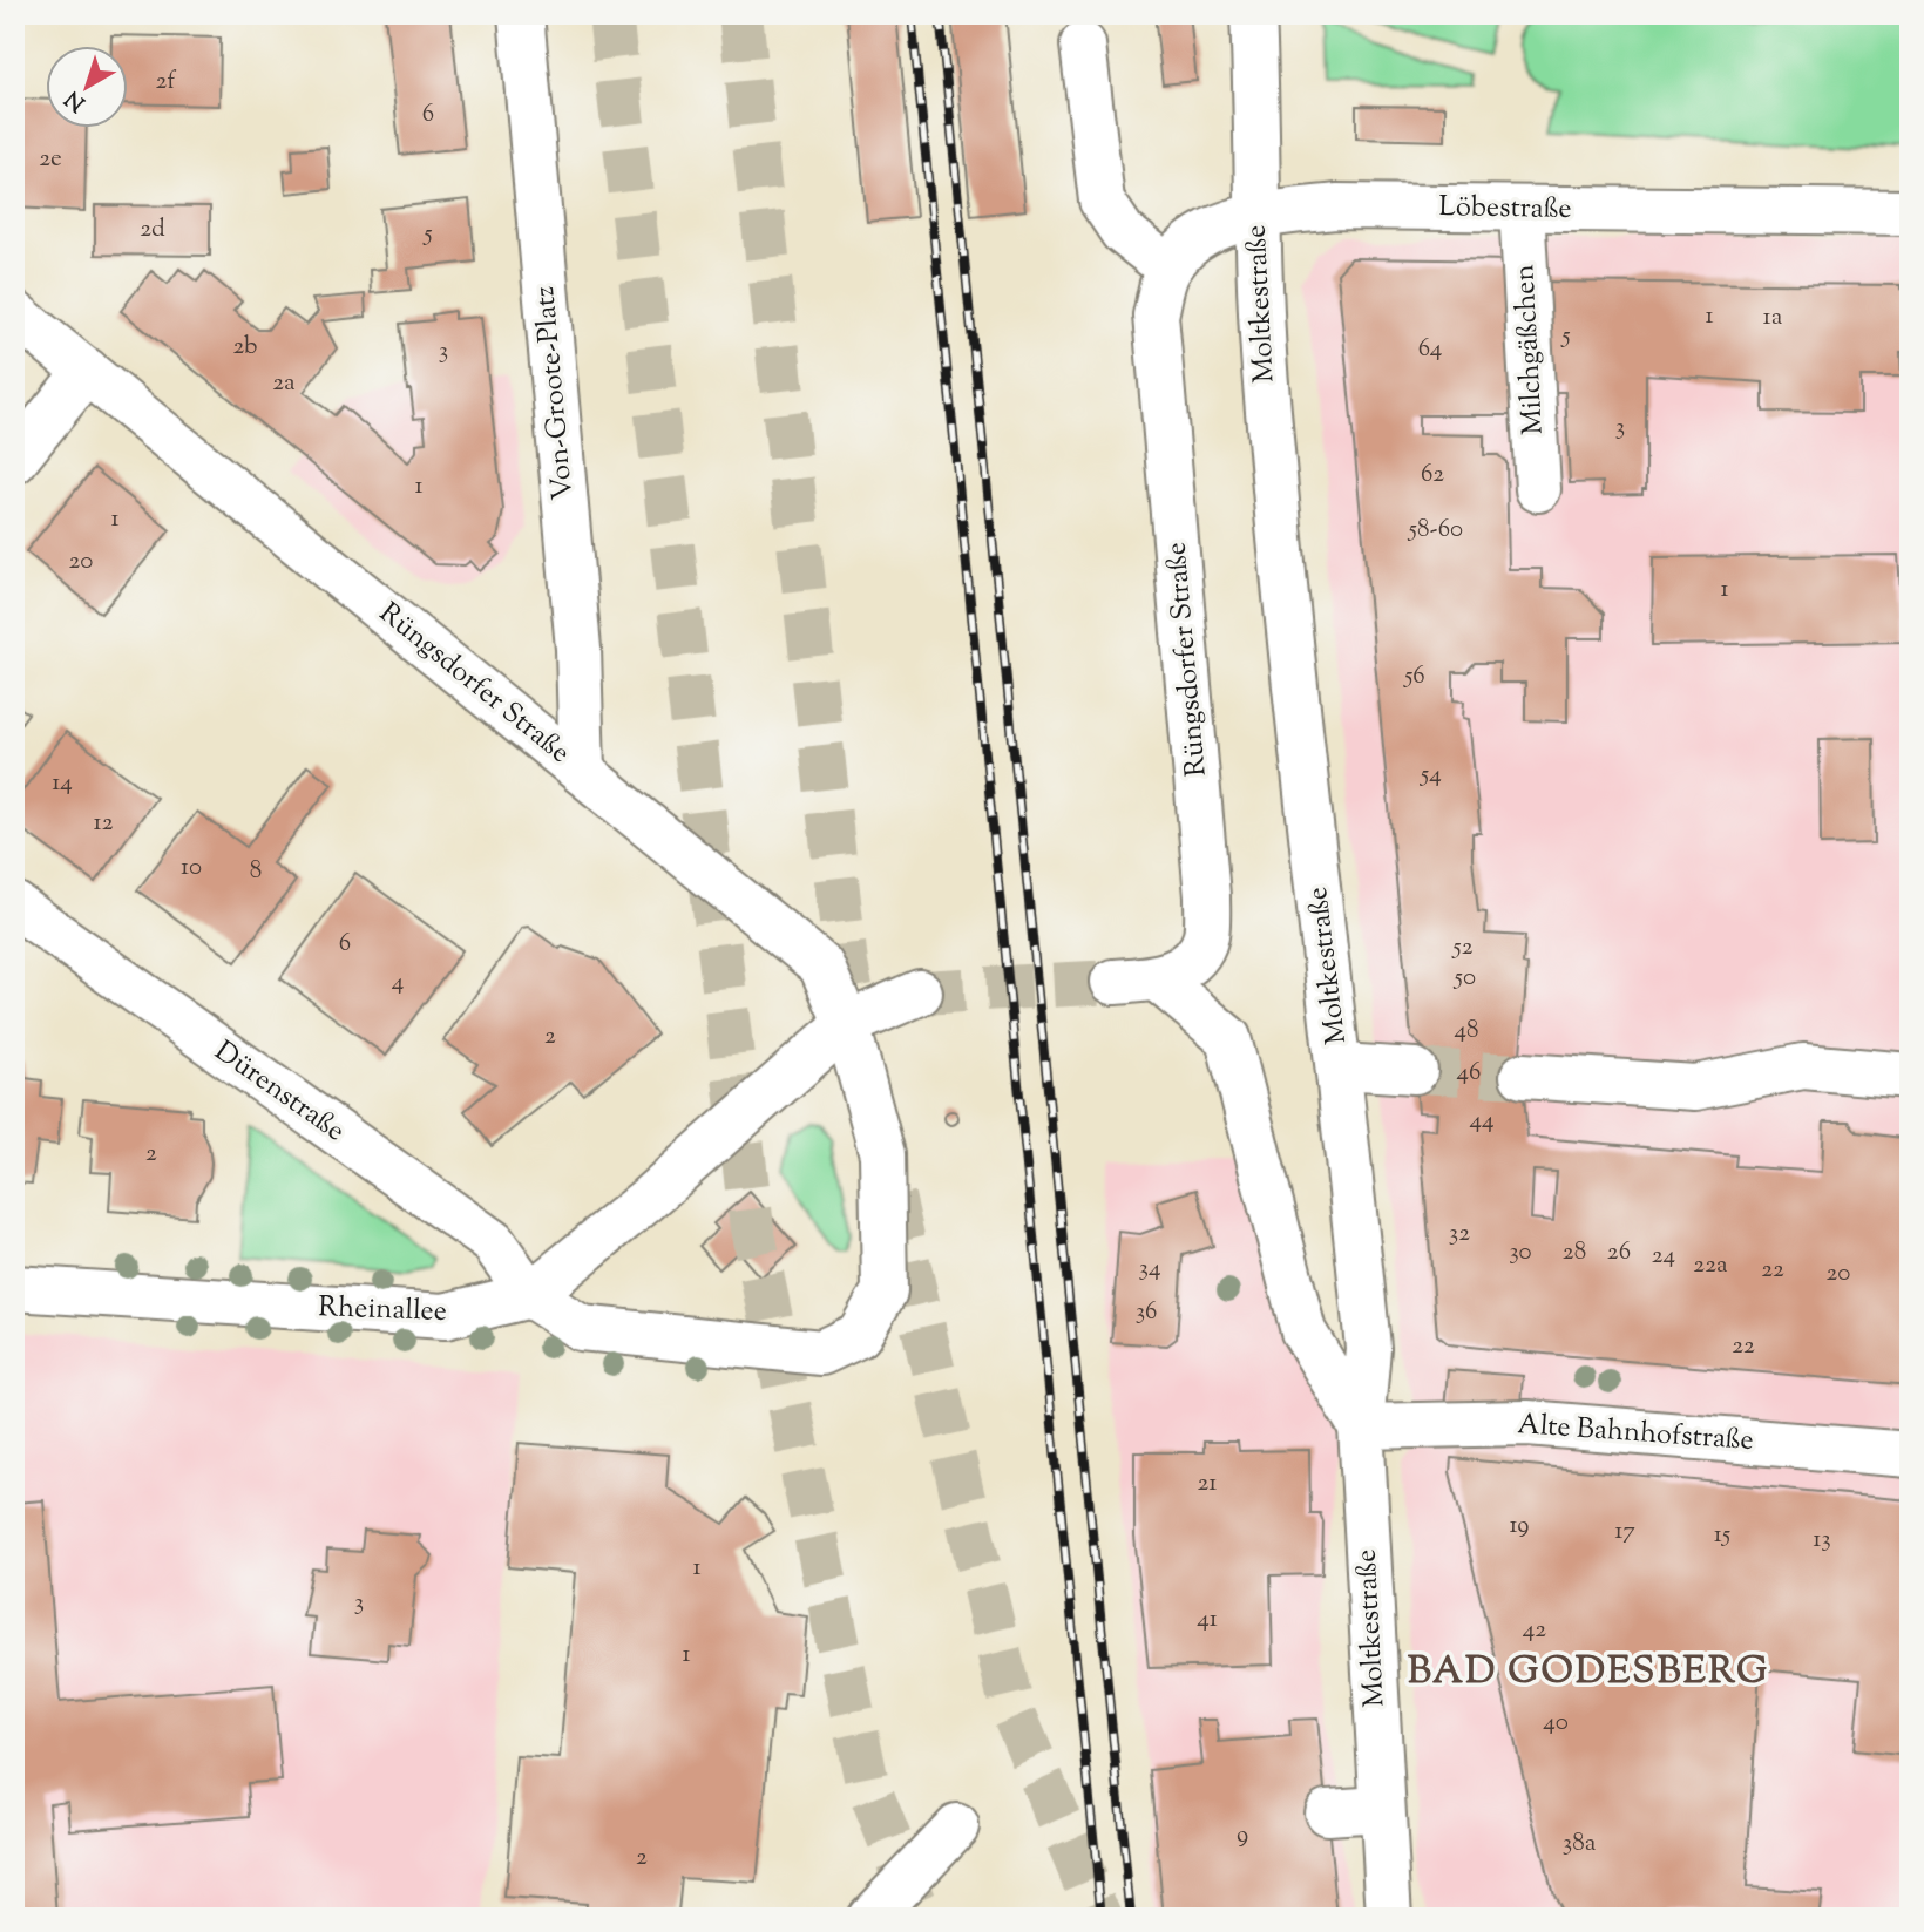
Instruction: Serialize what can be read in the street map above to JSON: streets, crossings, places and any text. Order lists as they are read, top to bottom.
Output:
{
  "streets": {
    "street": [
      "Löbestraße",
      "Moltkestraße",
      "Milchgäßchen",
      "Von-Groote-Platz",
      "Rüngsdorfer Straße",
      "Dürenstraße",
      "Rheinallee",
      "Alte Bahnhofstraße"
    ]
  },
  "crossings": [
    ["Löbestraße", "Moltkestraße"],
    ["Löbestraße", "Milchgäßchen"],
    ["Löbestraße", "Rüngsdorfer Straße"],
    ["Moltkestraße", "Alte Bahnhofstraße"],
    ["Von-Groote-Platz", "Rüngsdorfer Straße"],
    ["Rüngsdorfer Straße", "Dürenstraße"],
    ["Rüngsdorfer Straße", "Rheinallee"],
    ["Dürenstraße", "Rheinallee"]
  ],
  "districts": ["BAD GODESBERG"],
  "house_numbers": [
    "2f",
    "6",
    "2e",
    "2d",
    "5",
    "1",
    "1a",
    "5",
    "2b",
    "64",
    "3",
    "2a",
    "3",
    "62",
    "1",
    "1",
    "58-60",
    "20",
    "1",
    "56",
    "54",
    "14",
    "12",
    "10",
    "8",
    "6",
    "52",
    "50",
    "4",
    "48",
    "2",
    "46",
    "44",
    "2",
    "32",
    "30",
    "28",
    "26",
    "24",
    "22a",
    "34",
    "22",
    "20",
    "36",
    "22",
    "21",
    "19",
    "17",
    "15",
    "13",
    "1",
    "3",
    "41",
    "42",
    "1",
    "40",
    "9",
    "38a",
    "2"
  ],
  "north": "bottom left"
}
